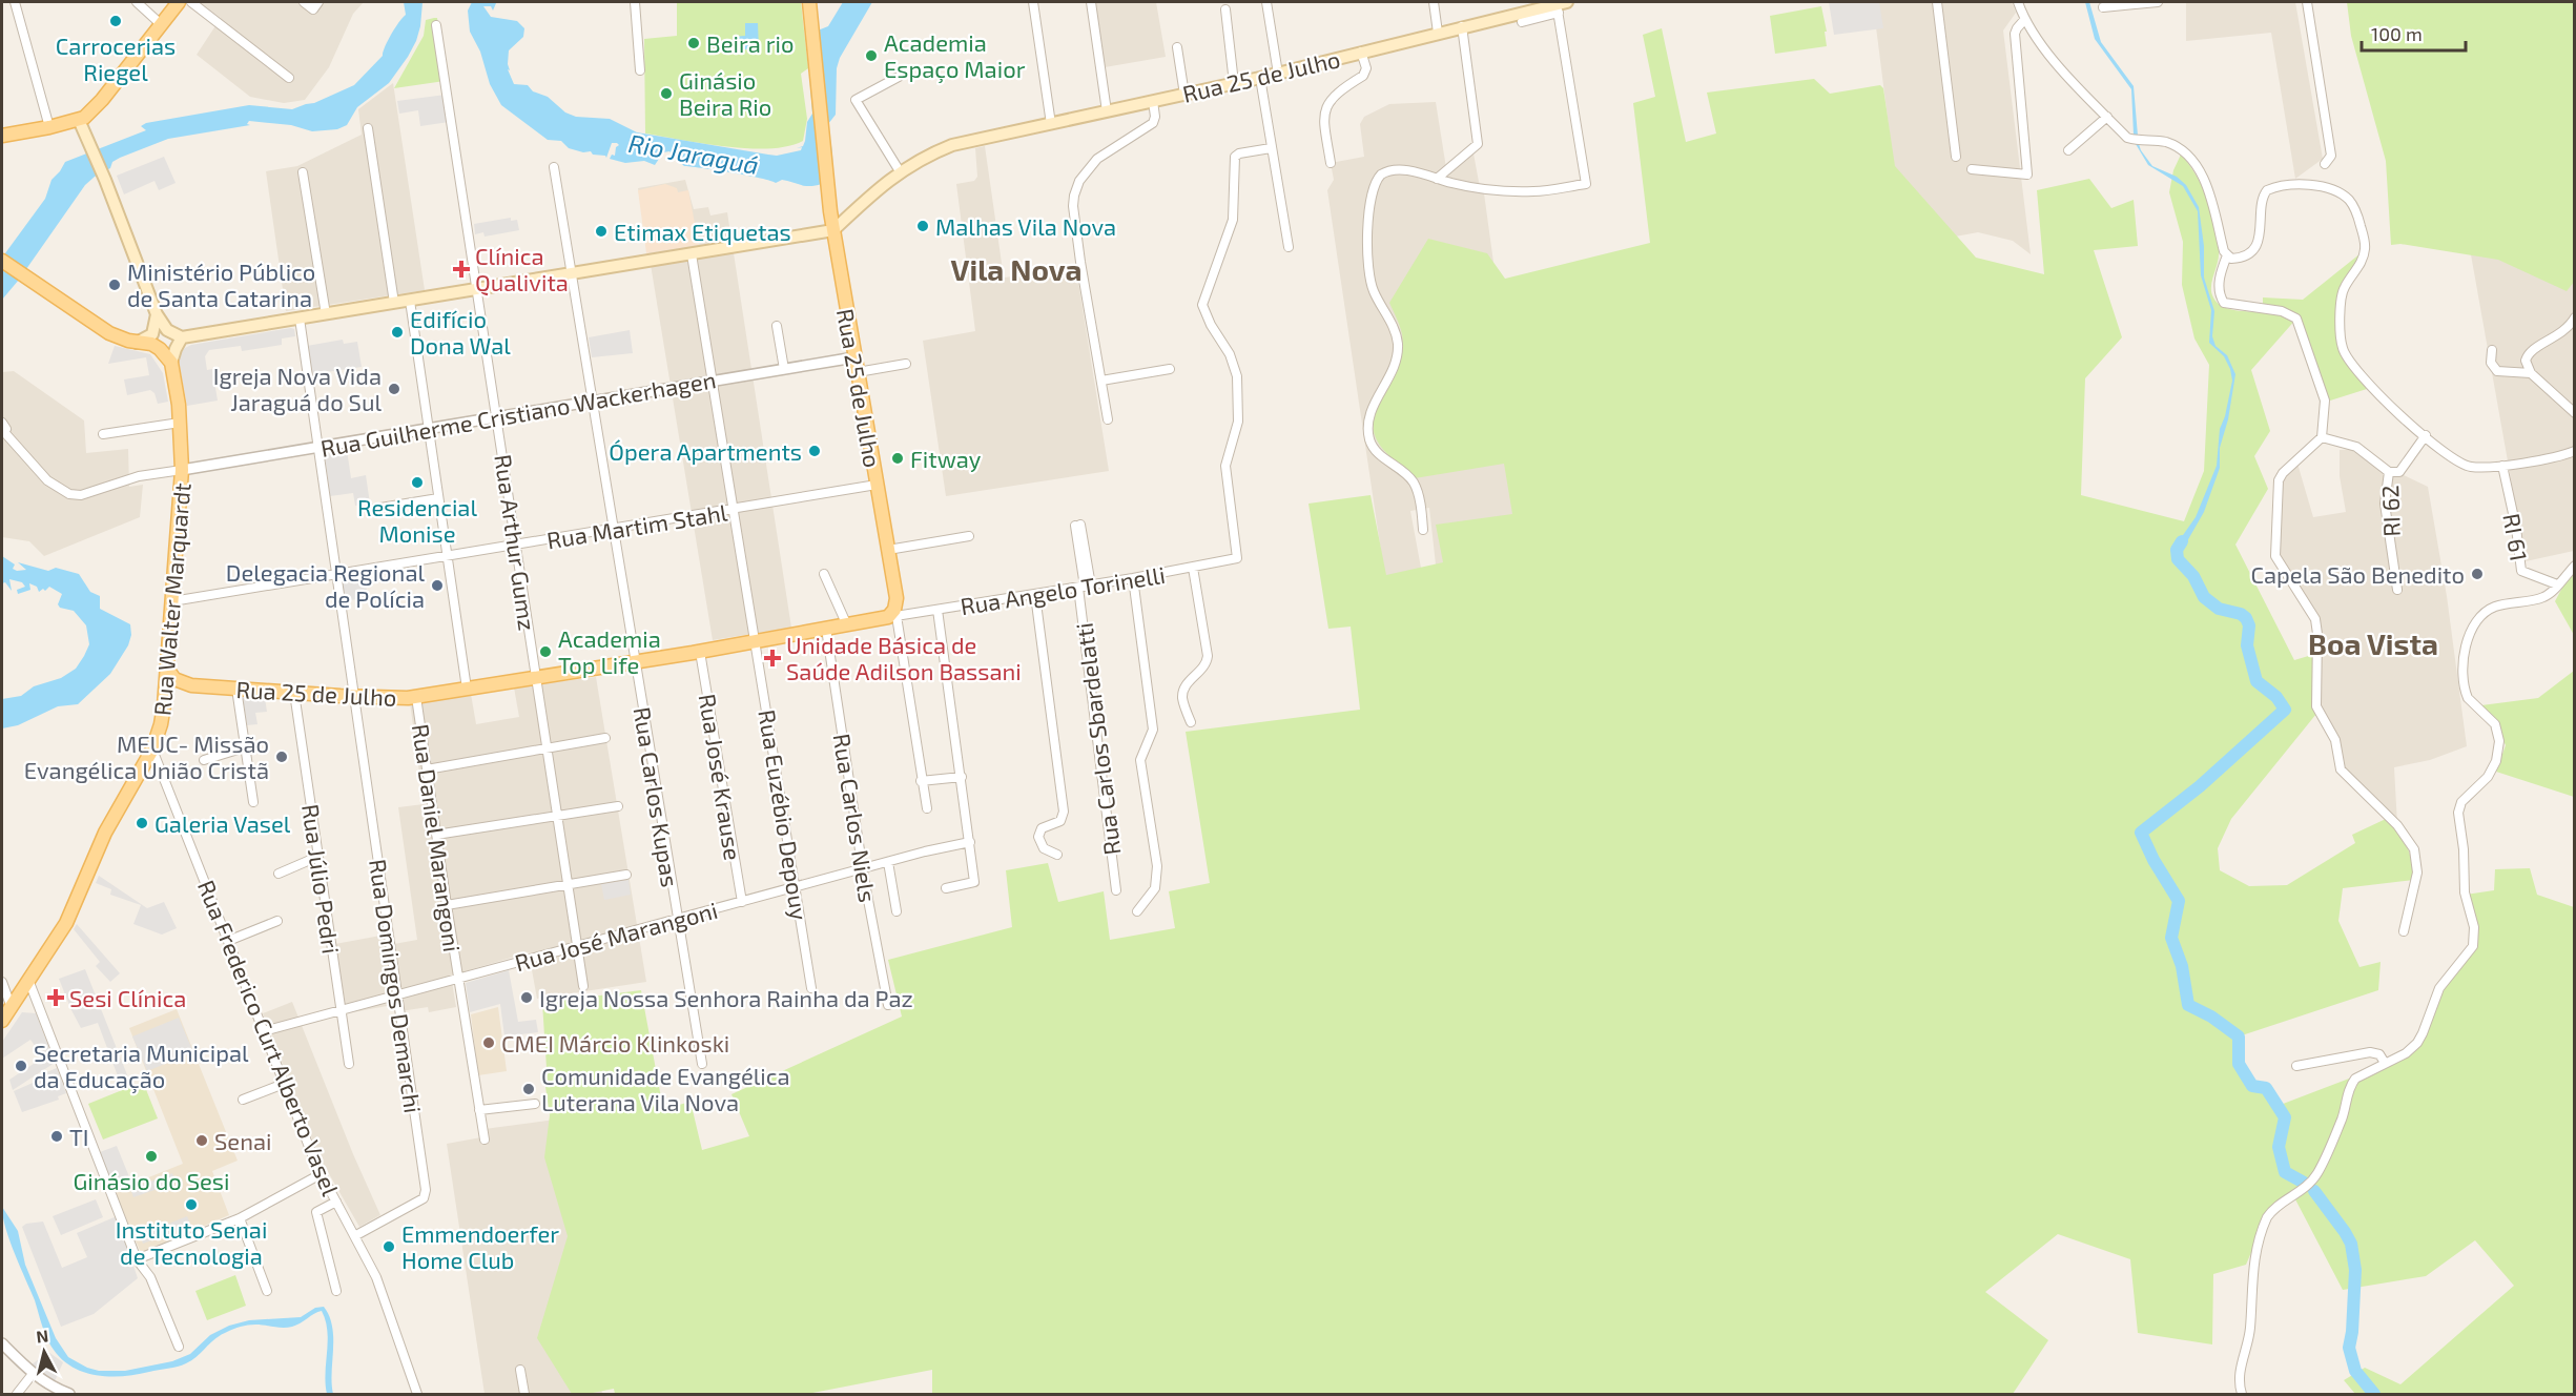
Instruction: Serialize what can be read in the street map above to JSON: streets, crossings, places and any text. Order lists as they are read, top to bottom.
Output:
{
  "streets": {
    "main road": ["Rua 25 de Julho", "Rua Walter Marquardt"],
    "street": [
      "Rua Guilherme Cristiano Wackerhagen",
      "RI 62",
      "Rua Martim Stahl",
      "RI 61",
      "Rua Arthur Gumz",
      "Rua Angelo Torinelli",
      "Rua Carlos Sbardelatti",
      "Rua José Krause",
      "Rua Carlos Kupas",
      "Rua Euzébio Depouy",
      "Rua Carlos Niels",
      "Rua Daniel Marangoni",
      "Rua Júlio Pedri",
      "Rua José Marangoni",
      "Rua Domingos Demarchi",
      "Rua Frederico Curt Alberto Vasel"
    ]
  },
  "crossings": [
    ["Rua 25 de Julho", "Rua Guilherme Cristiano Wackerhagen"],
    ["Rua 25 de Julho", "Rua Martim Stahl"],
    ["Rua 25 de Julho", "Rua Arthur Gumz"],
    ["Rua 25 de Julho", "Rua Angelo Torinelli"],
    ["Rua 25 de Julho", "Rua Walter Marquardt"],
    ["Rua 25 de Julho", "Rua José Krause"],
    ["Rua 25 de Julho", "Rua Carlos Kupas"],
    ["Rua 25 de Julho", "Rua Euzébio Depouy"],
    ["Rua 25 de Julho", "Rua Carlos Niels"],
    ["Rua 25 de Julho", "Rua Daniel Marangoni"],
    ["Rua 25 de Julho", "Rua Júlio Pedri"],
    ["Rua 25 de Julho", "Rua Domingos Demarchi"],
    ["Rua Guilherme Cristiano Wackerhagen", "Rua Arthur Gumz"],
    ["Rua Guilherme Cristiano Wackerhagen", "Rua Walter Marquardt"],
    ["Rua Guilherme Cristiano Wackerhagen", "Rua Carlos Kupas"],
    ["Rua Guilherme Cristiano Wackerhagen", "Rua Euzébio Depouy"],
    ["Rua Guilherme Cristiano Wackerhagen", "Rua Domingos Demarchi"],
    ["Rua Martim Stahl", "Rua Arthur Gumz"],
    ["Rua Martim Stahl", "Rua Walter Marquardt"],
    ["Rua Martim Stahl", "Rua Carlos Kupas"],
    ["Rua Martim Stahl", "Rua Euzébio Depouy"],
    ["Rua Martim Stahl", "Rua Domingos Demarchi"],
    ["Rua Arthur Gumz", "Rua José Marangoni"],
    ["Rua Angelo Torinelli", "Rua Carlos Sbardelatti"],
    ["Rua Walter Marquardt", "Rua Frederico Curt Alberto Vasel"],
    ["Rua José Krause", "Rua José Marangoni"],
    ["Rua Carlos Kupas", "Rua José Marangoni"],
    ["Rua Euzébio Depouy", "Rua José Marangoni"],
    ["Rua Carlos Niels", "Rua José Marangoni"],
    ["Rua Daniel Marangoni", "Rua José Marangoni"],
    ["Rua Júlio Pedri", "Rua José Marangoni"],
    ["Rua José Marangoni", "Rua Domingos Demarchi"],
    ["Rua José Marangoni", "Rua Frederico Curt Alberto Vasel"],
    ["Rua Domingos Demarchi", "Rua Frederico Curt Alberto Vasel"]
  ],
  "districts": ["Vila Nova", "Boa Vista"],
  "water": ["Rio Jaraguá"],
  "places": {
    "other": [
      "Carrocerias Riegel",
      "Beira rio",
      "Academia Espaço Maior",
      "Ginásio Beira Rio",
      "Malhas Vila Nova",
      "Etimax Etiquetas",
      "Ministério Público de Santa Catarina",
      "Edifício Dona Wal",
      "Igreja Nova Vida Jaraguá do Sul",
      "Ópera Apartments",
      "Fitway",
      "Residencial Monise",
      "Capela São Benedito",
      "Delegacia Regional de Polícia",
      "Academia Top Life",
      "MEUC- Missão Evangélica União Cristã",
      "Galeria Vasel",
      "Igreja Nossa Senhora Rainha da Paz",
      "CMEI Márcio Klinkoski",
      "Secretaria Municipal da Educação",
      "Comunidade Evangélica Luterana Vila Nova",
      "TI",
      "Senai",
      "Ginásio do Sesi",
      "Instituto Senai de Tecnologia",
      "Emmendoerfer Home Club"
    ],
    "health": ["Clínica Qualivita", "Unidade Básica de Saúde Adilson Bassani", "Sesi Clínica"]
  },
  "scale_bar": "100 m",
  "north": "top"
}
